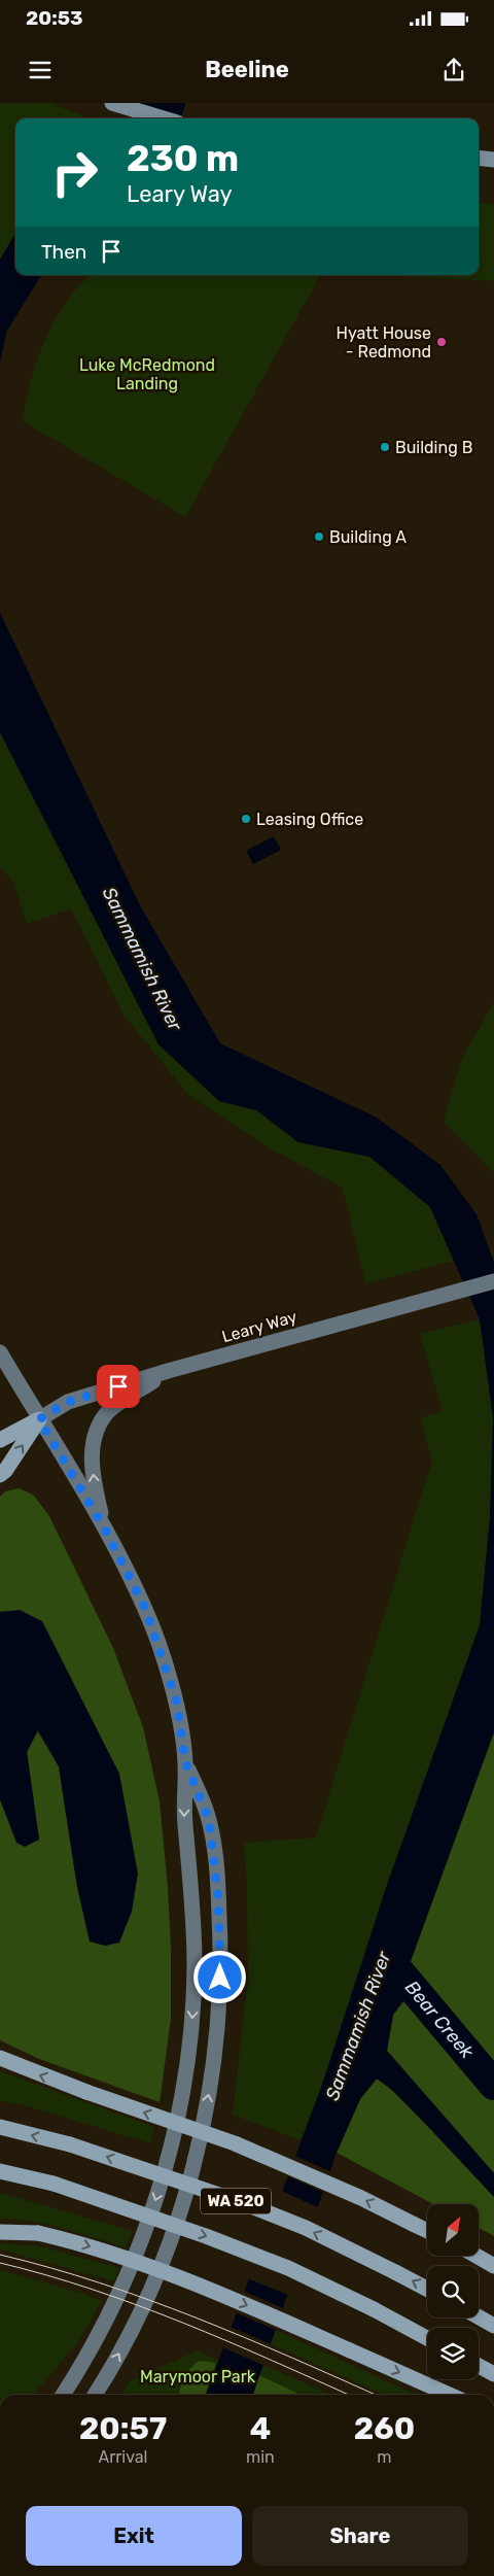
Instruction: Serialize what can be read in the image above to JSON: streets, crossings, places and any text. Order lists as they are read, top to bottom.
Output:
{
  "streets": {
    "highway": ["WA 520"],
    "main road": ["Leary Way"]
  },
  "water": ["Sammamish River", "Bear Creek"],
  "parks": ["Luke McRedmond Landing", "Marymoor Park"],
  "places": [
    "Hyatt House - Redmond",
    "Building B",
    "Building A",
    "Leasing Office"
  ],
  "north": "top right",
  "page": {
    "status": "20:53",
    "header": "Beeline",
    "turn": ["230 m", "Leary Way"],
    "then": "Then",
    "eta": [
      "20:57",
      "Arrival",
      "4",
      "min",
      "260",
      "m"
    ],
    "buttons": ["Exit", "Share"]
  }
}
